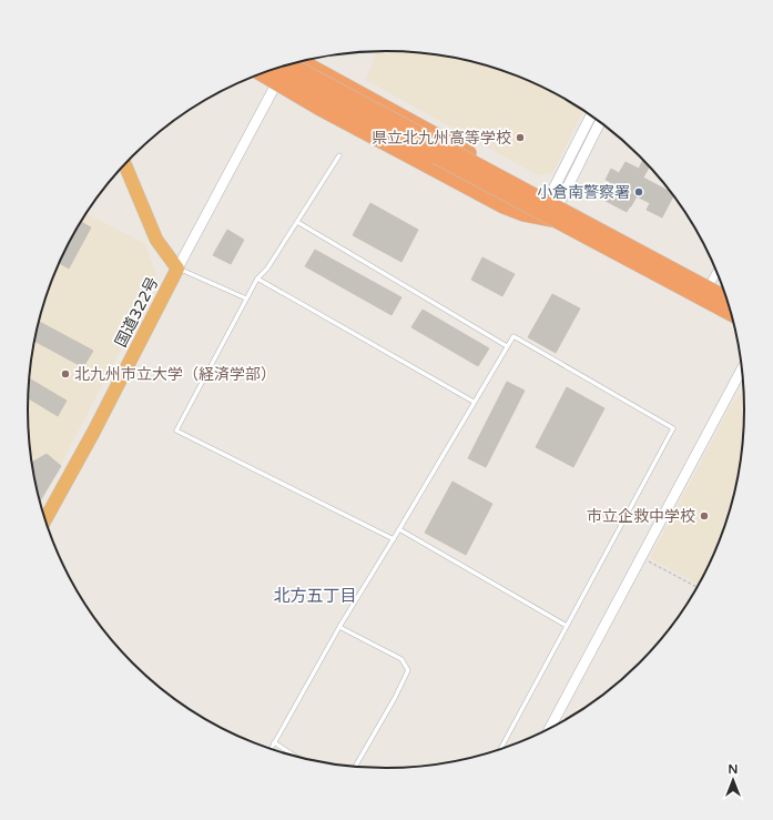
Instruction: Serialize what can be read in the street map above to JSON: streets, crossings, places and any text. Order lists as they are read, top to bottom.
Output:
{
  "streets": {
    "highway": ["国道322号"]
  },
  "districts": ["北方五丁目"],
  "places": [
    "県立北九州高等学校",
    "小倉南警察署",
    "北九州市立大学（経済学部）",
    "市立企救中学校"
  ],
  "north": "top"
}
